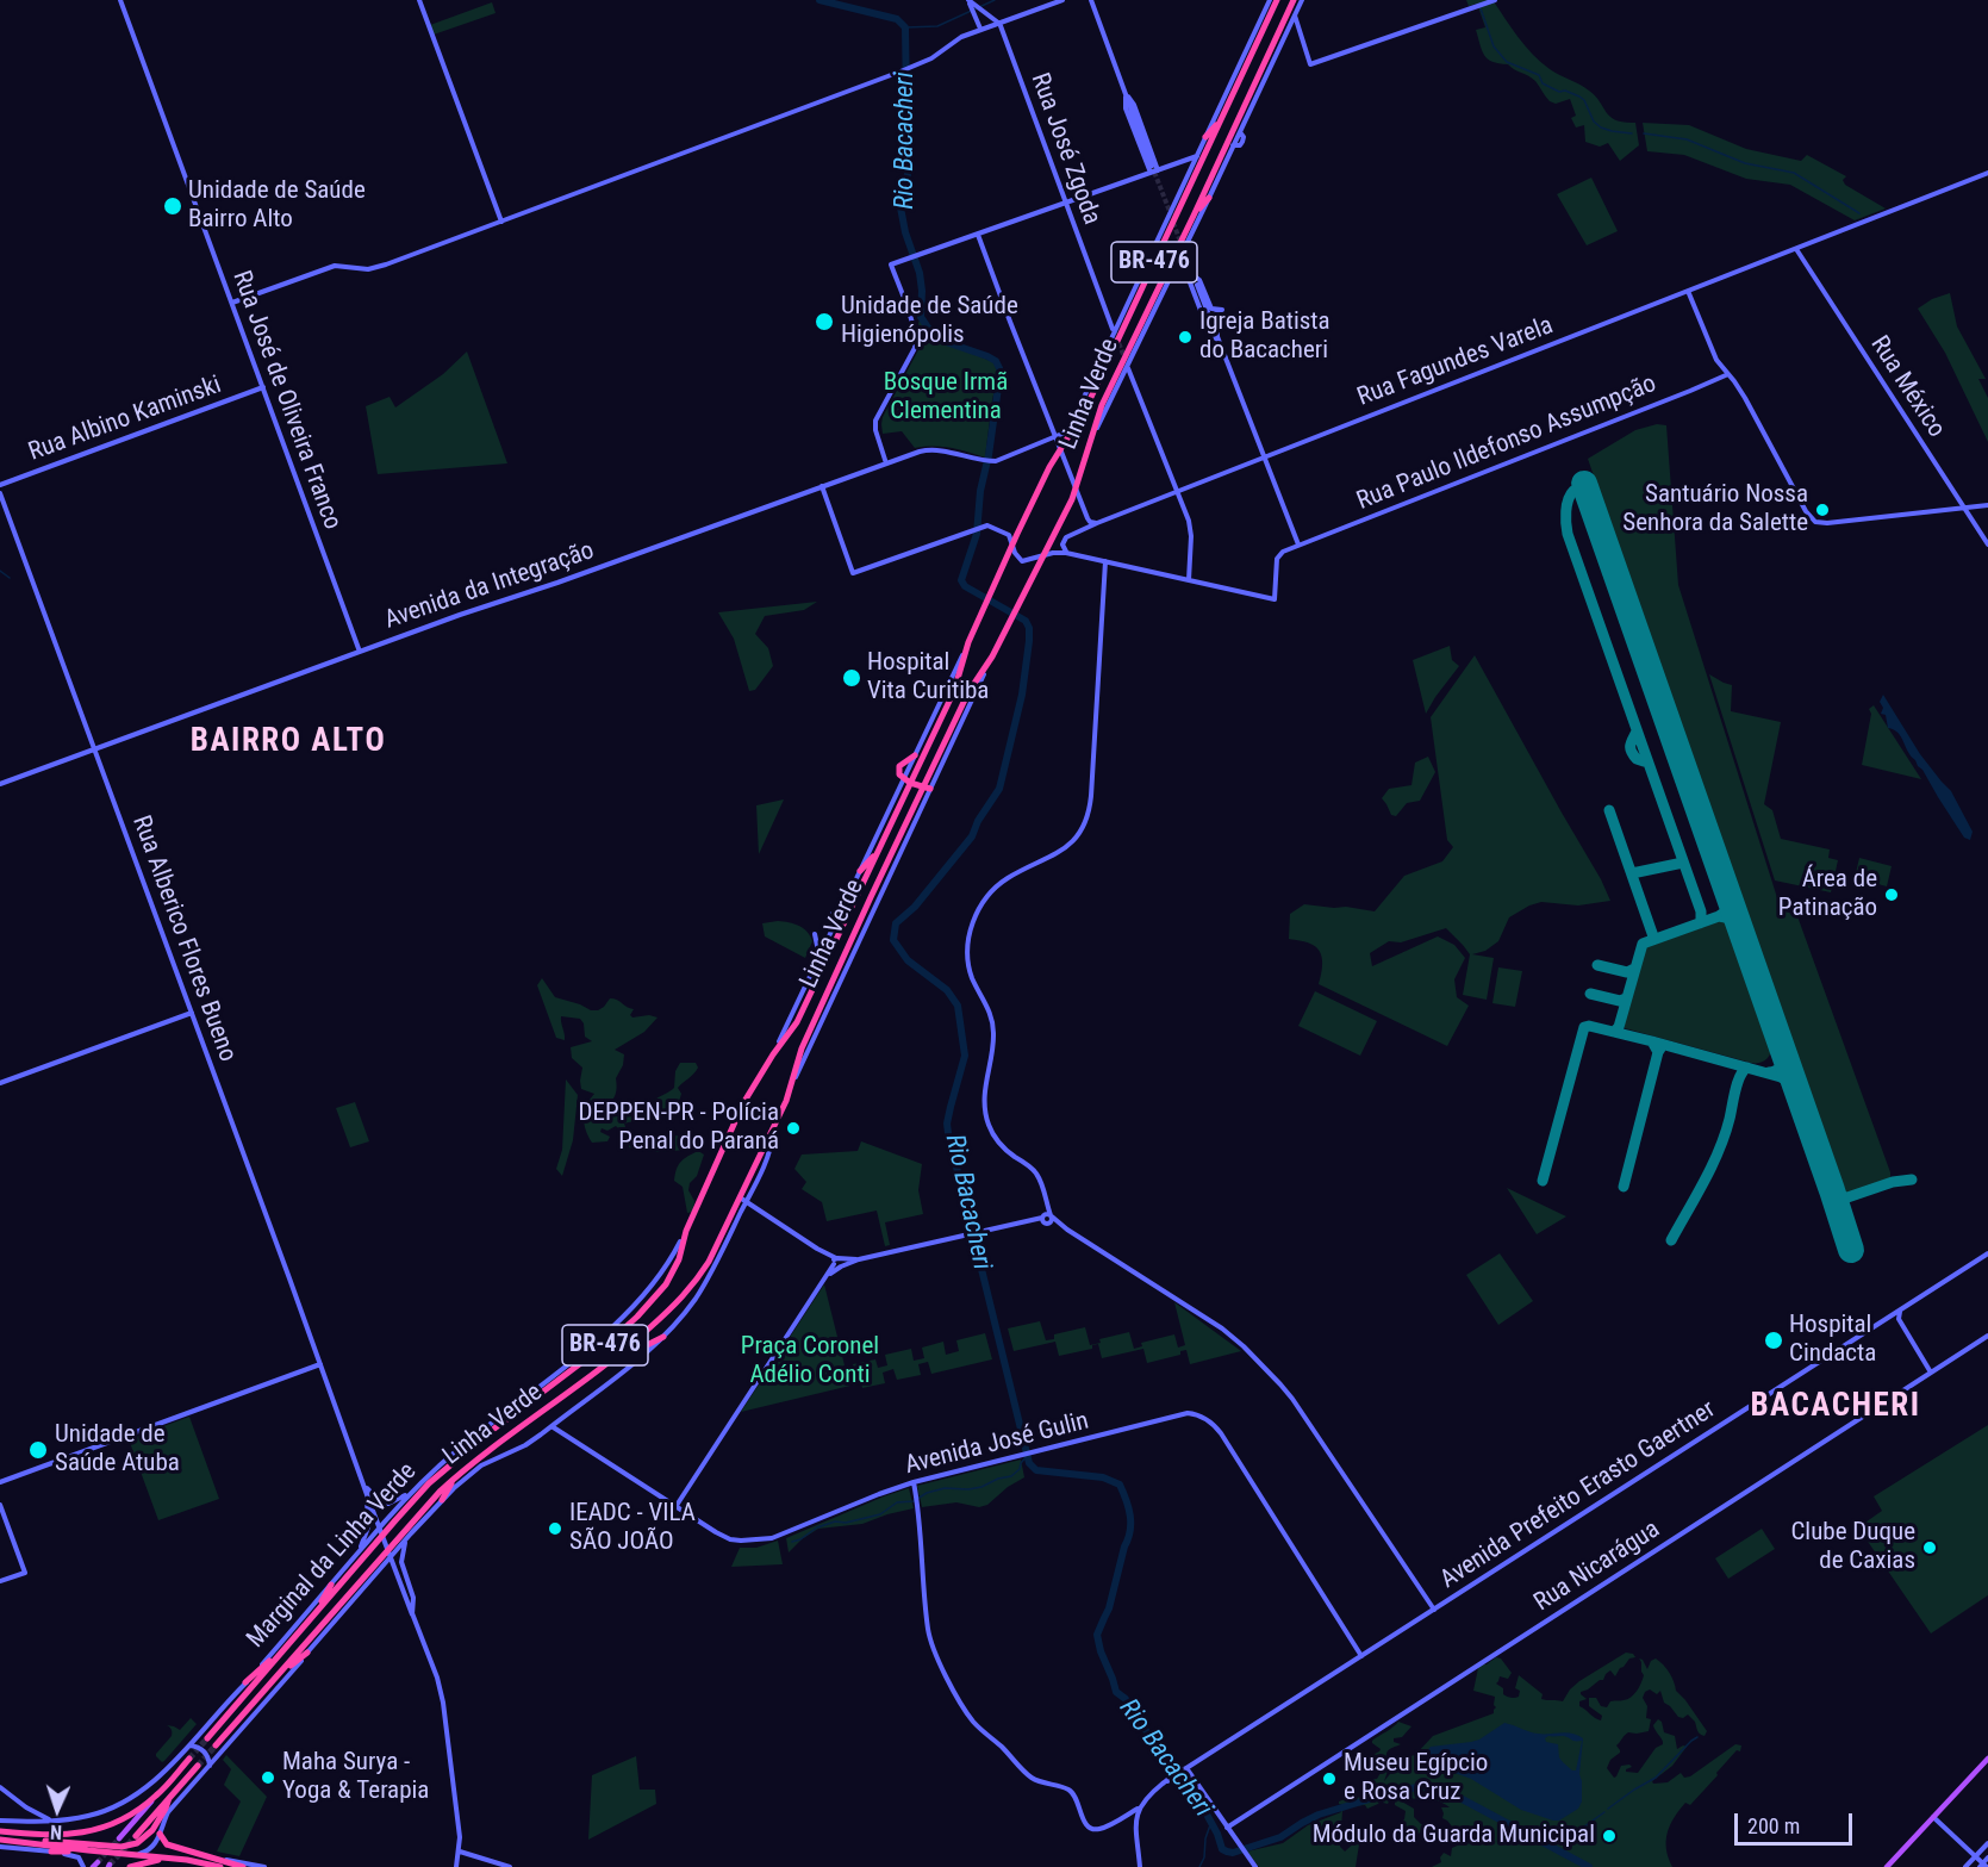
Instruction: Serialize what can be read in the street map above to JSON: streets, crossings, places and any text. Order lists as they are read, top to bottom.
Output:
{
  "streets": {
    "highway": ["BR-476", "Linha Verde"],
    "main road": [
      "Rua José Zgoda",
      "Rua Fagundes Varela",
      "Rua México",
      "Rua José de Oliveira Franco",
      "Rua Albino Kaminski",
      "Rua Paulo Ildefonso Assumpção",
      "Avenida da Integração",
      "Rua Alberico Flores Bueno",
      "Avenida José Gulin",
      "Avenida Prefeito Erasto Gaertner",
      "Marginal da Linha Verde",
      "Rua Nicarágua"
    ]
  },
  "crossings": [
    ["Rua Fagundes Varela", "Rua México"],
    ["Linha Verde", "Marginal da Linha Verde"],
    ["Rua José de Oliveira Franco", "Rua Albino Kaminski"],
    ["Rua José de Oliveira Franco", "Avenida da Integração"],
    ["Avenida da Integração", "Rua Alberico Flores Bueno"],
    ["Avenida José Gulin", "Avenida Prefeito Erasto Gaertner"],
    ["Avenida José Gulin", "Marginal da Linha Verde"]
  ],
  "districts": ["BAIRRO ALTO", "BACACHERI"],
  "water": ["Rio Bacacheri"],
  "parks": ["Bosque Irmã Clementina", "Praça Coronel Adélio Conti"],
  "places": [
    "Unidade de Saúde Bairro Alto",
    "Unidade de Saúde Higienópolis",
    "Igreja Batista do Bacacheri",
    "Santuário Nossa Senhora da Salette",
    "Hospital Vita Curitiba",
    "Área de Patinação",
    "DEPPEN-PR - Polícia Penal do Paraná",
    "Hospital Cindacta",
    "Unidade de Saúde Atuba",
    "IEADC - VILA SÃO JOÃO",
    "Clube Duque de Caxias",
    "Maha Surya - Yoga & Terapia",
    "Museu Egípcio e Rosa Cruz",
    "Módulo da Guarda Municipal"
  ],
  "scale_bar": "200 m",
  "north": "bottom"
}
